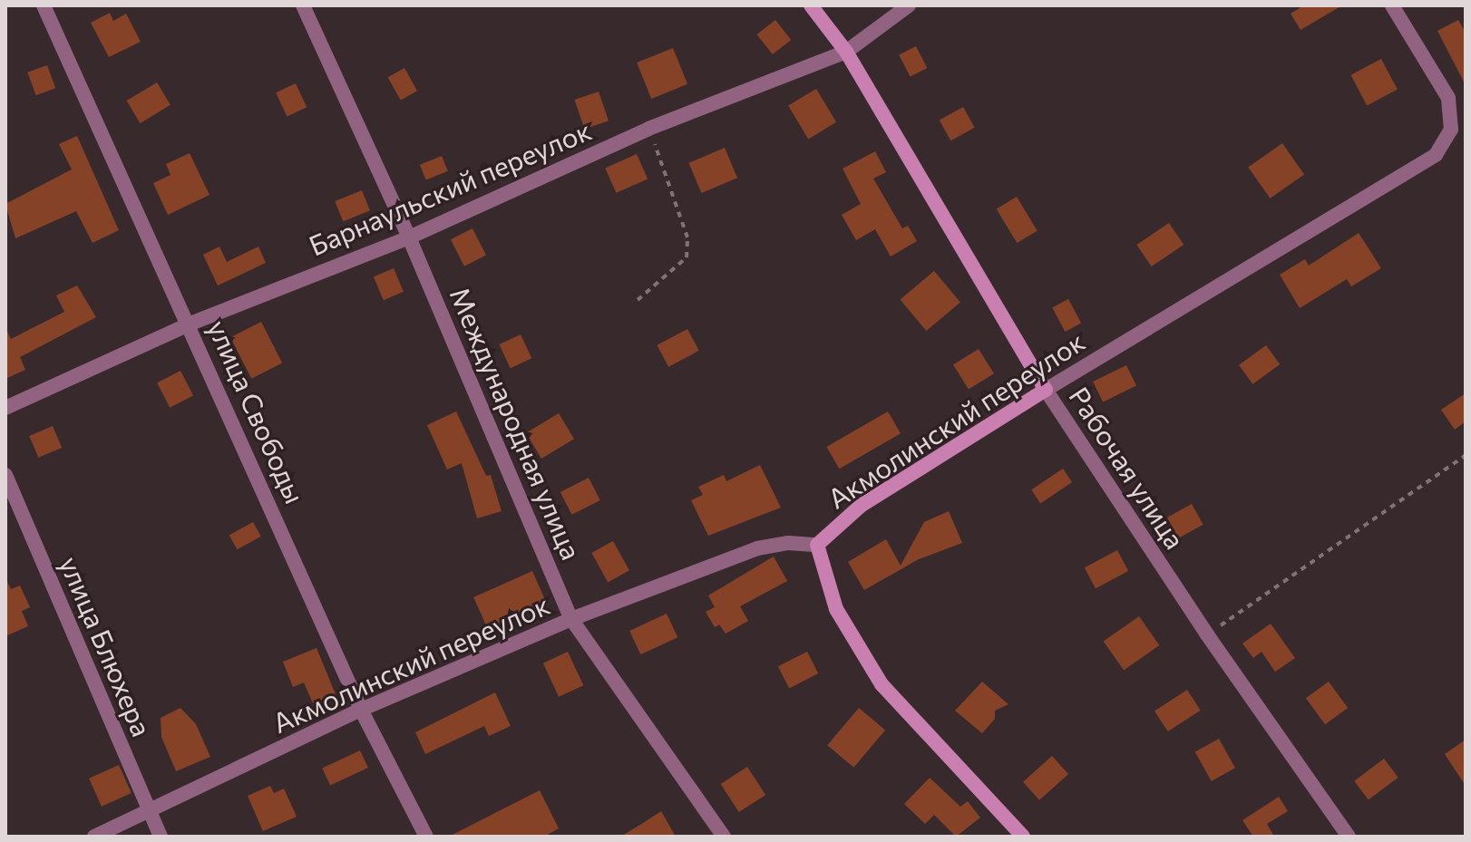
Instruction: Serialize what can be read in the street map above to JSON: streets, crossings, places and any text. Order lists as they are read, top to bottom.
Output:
{
  "streets": {
    "street": [
      "Барнаульский переулок",
      "улица Свободы",
      "Акмолинский переулок",
      "Международная улица",
      "Рабочая улица",
      "улица Блюхера"
    ]
  },
  "crossings": [
    ["Барнаульский переулок", "улица Свободы"],
    ["Барнаульский переулок", "Международная улица"],
    ["Барнаульский переулок", "Рабочая улица"],
    ["улица Свободы", "Акмолинский переулок"],
    ["Акмолинский переулок", "Международная улица"],
    ["Акмолинский переулок", "Рабочая улица"],
    ["Акмолинский переулок", "улица Блюхера"]
  ]
}
